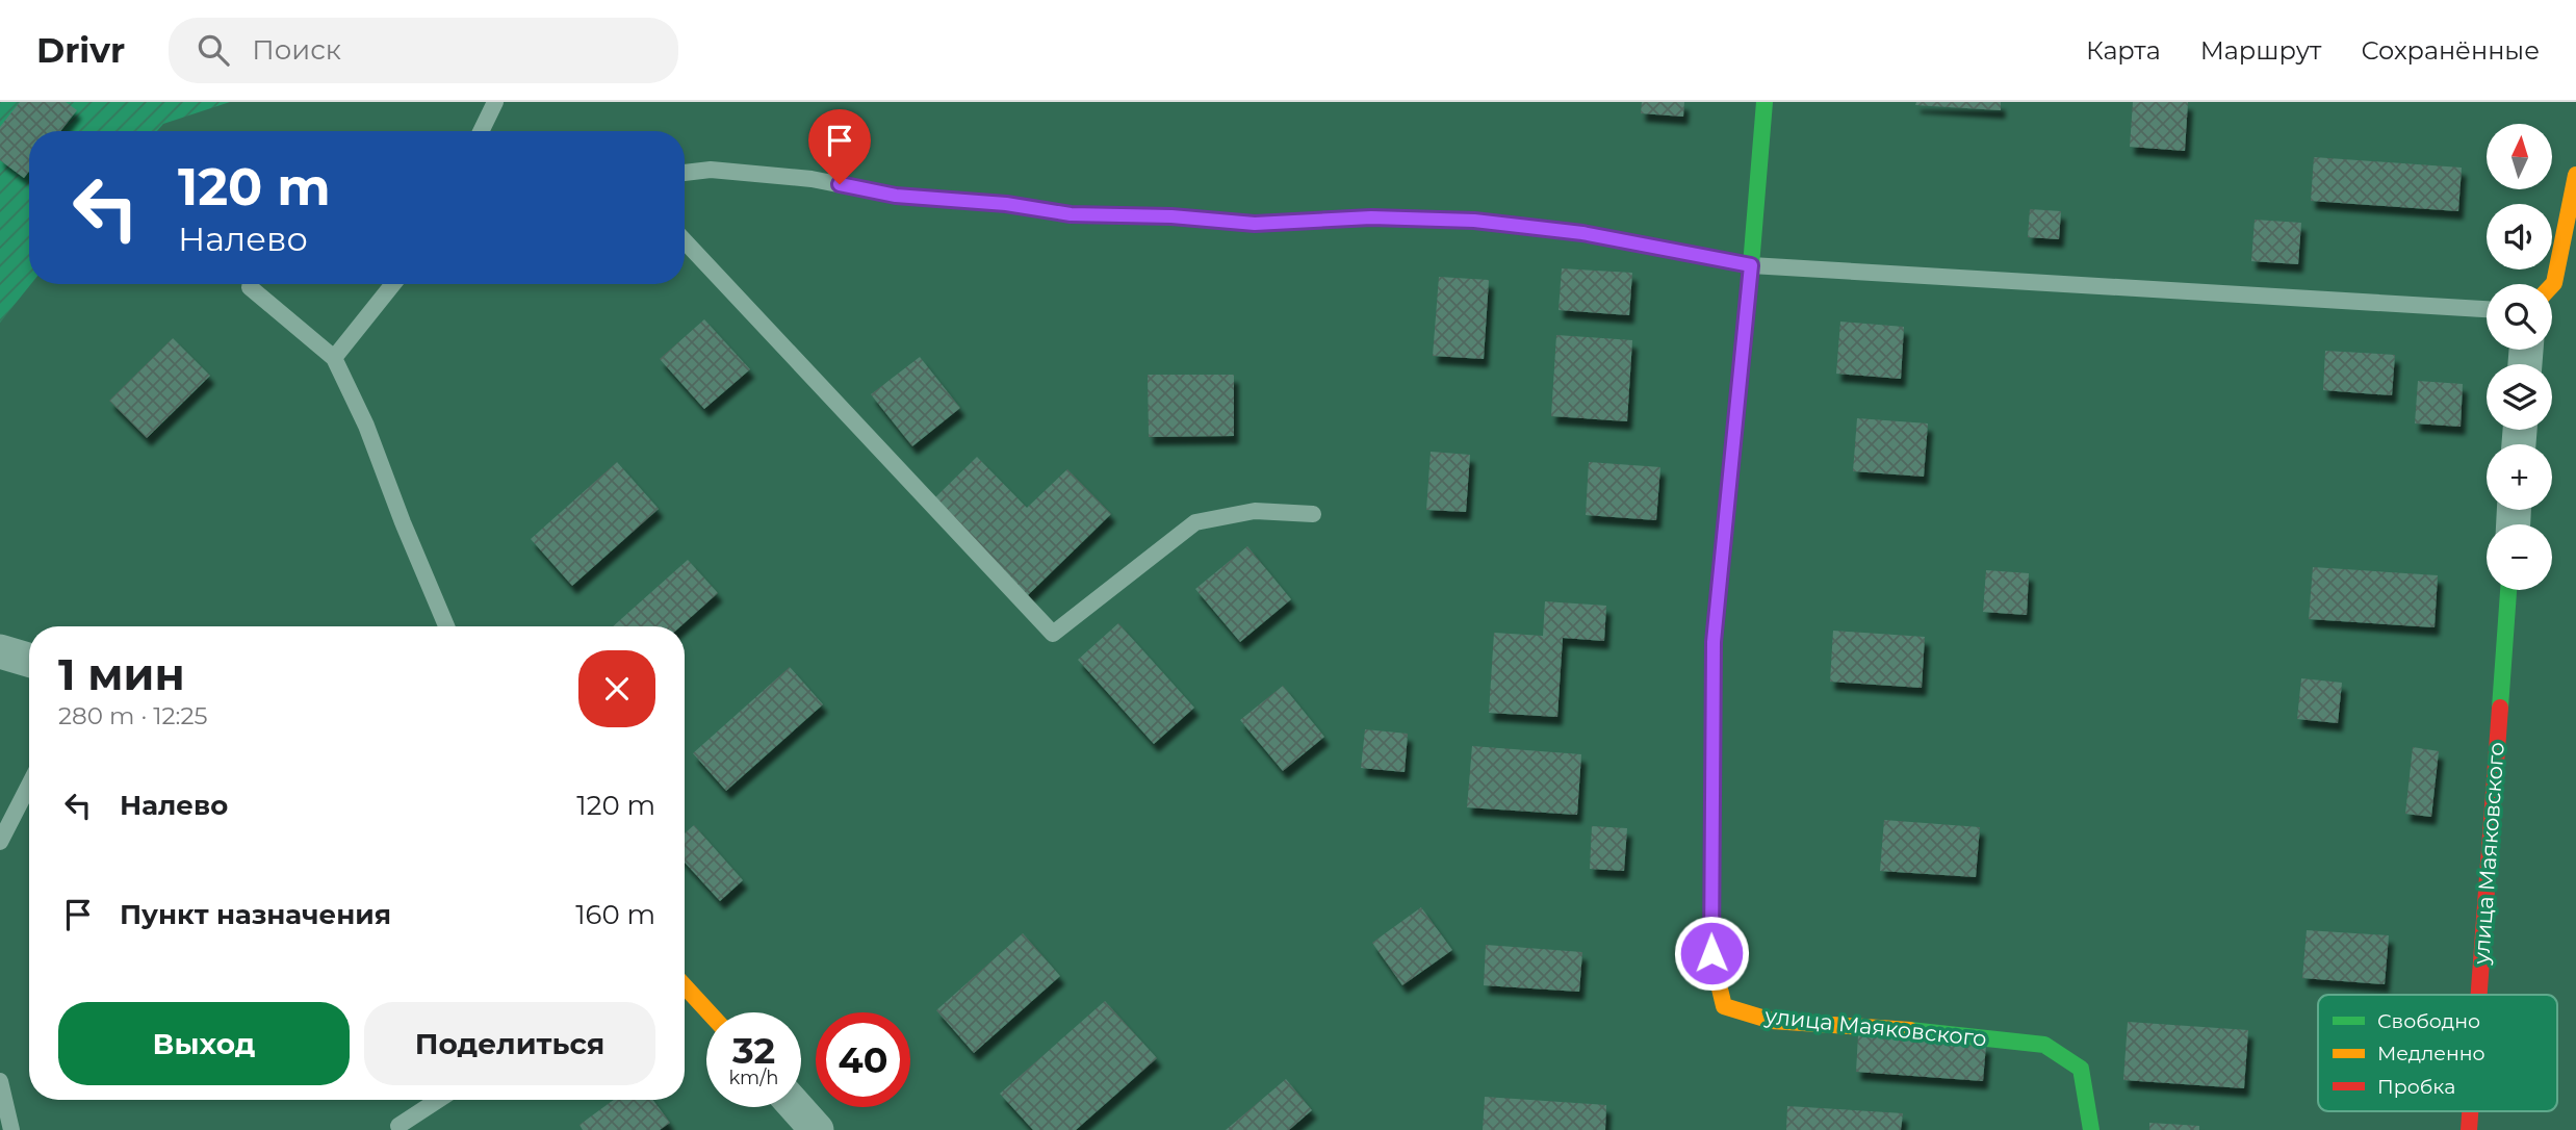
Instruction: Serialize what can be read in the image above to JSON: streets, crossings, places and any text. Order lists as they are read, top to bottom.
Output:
{
  "streets": {
    "street": ["улица Маяковского"]
  },
  "legend": ["Свободно", "Медленно", "Пробка"],
  "north": "top",
  "page": {
    "header": "Drivr",
    "search": "Поиск",
    "nav": ["Карта", "Маршрут", "Сохранённые"],
    "map_buttons": ["+", "−"],
    "turn": ["120 m", "Налево"],
    "heading": ["1 мин", "280 m · 12:25"],
    "list": [
      {
        "name": "Налево",
        "value": "120 m"
      },
      {
        "name": "Пункт назначения",
        "value": "160 m"
      }
    ],
    "buttons": ["Выход", "Поделиться"],
    "speed": "32 km/h",
    "limit": "40"
  }
}
